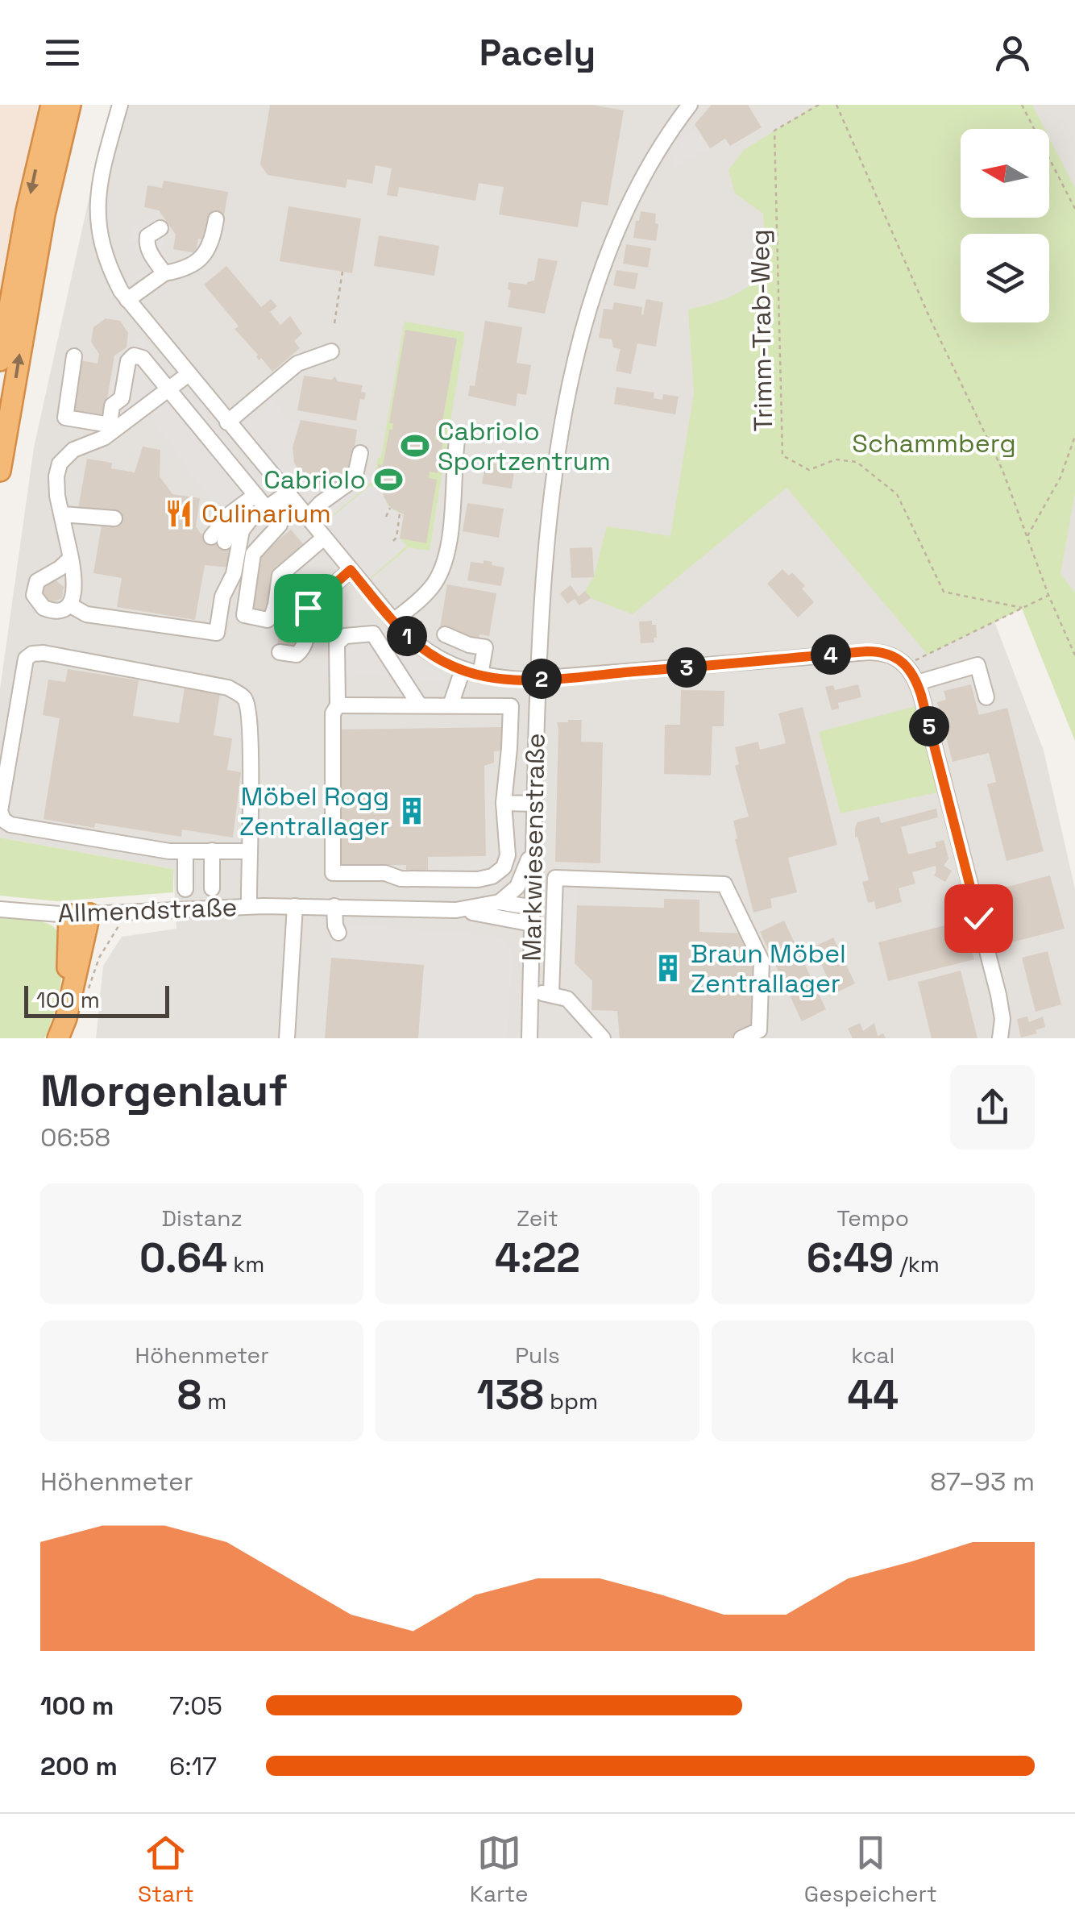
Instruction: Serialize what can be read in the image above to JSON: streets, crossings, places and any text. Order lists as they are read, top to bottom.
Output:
{
  "streets": {
    "street": ["Markwiesenstraße", "Allmendstraße"],
    "path": ["Trimm-Trab-Weg"]
  },
  "crossings": [
    ["Markwiesenstraße", "Allmendstraße"]
  ],
  "parks": ["Schammberg"],
  "places": {
    "sports": ["Cabriolo Sportzentrum", "Cabriolo"],
    "restaurant": ["Culinarium"],
    "building": ["Möbel Rogg Zentrallager", "Braun Möbel Zentrallager"]
  },
  "scale_bar": "100 m",
  "north": "left",
  "page": {
    "header": "Pacely",
    "pins": [
      "1",
      "4",
      "3",
      "2",
      "5"
    ],
    "scale": "100 m",
    "heading": ["Morgenlauf", "06:58"],
    "stats": [
      ["Distanz", "0.64 km"],
      ["Zeit", "4:22"],
      ["Tempo", "6:49 /km"],
      ["Höhenmeter", "8 m"],
      ["Puls", "138 bpm"],
      ["kcal", "44"]
    ],
    "chart": ["Höhenmeter", "87–93 m"],
    "list": [
      {
        "name": "100 m",
        "note": "7:05"
      },
      {
        "name": "200 m",
        "note": "6:17"
      }
    ],
    "tabs": ["Start", "Karte", "Gespeichert"]
  }
}
